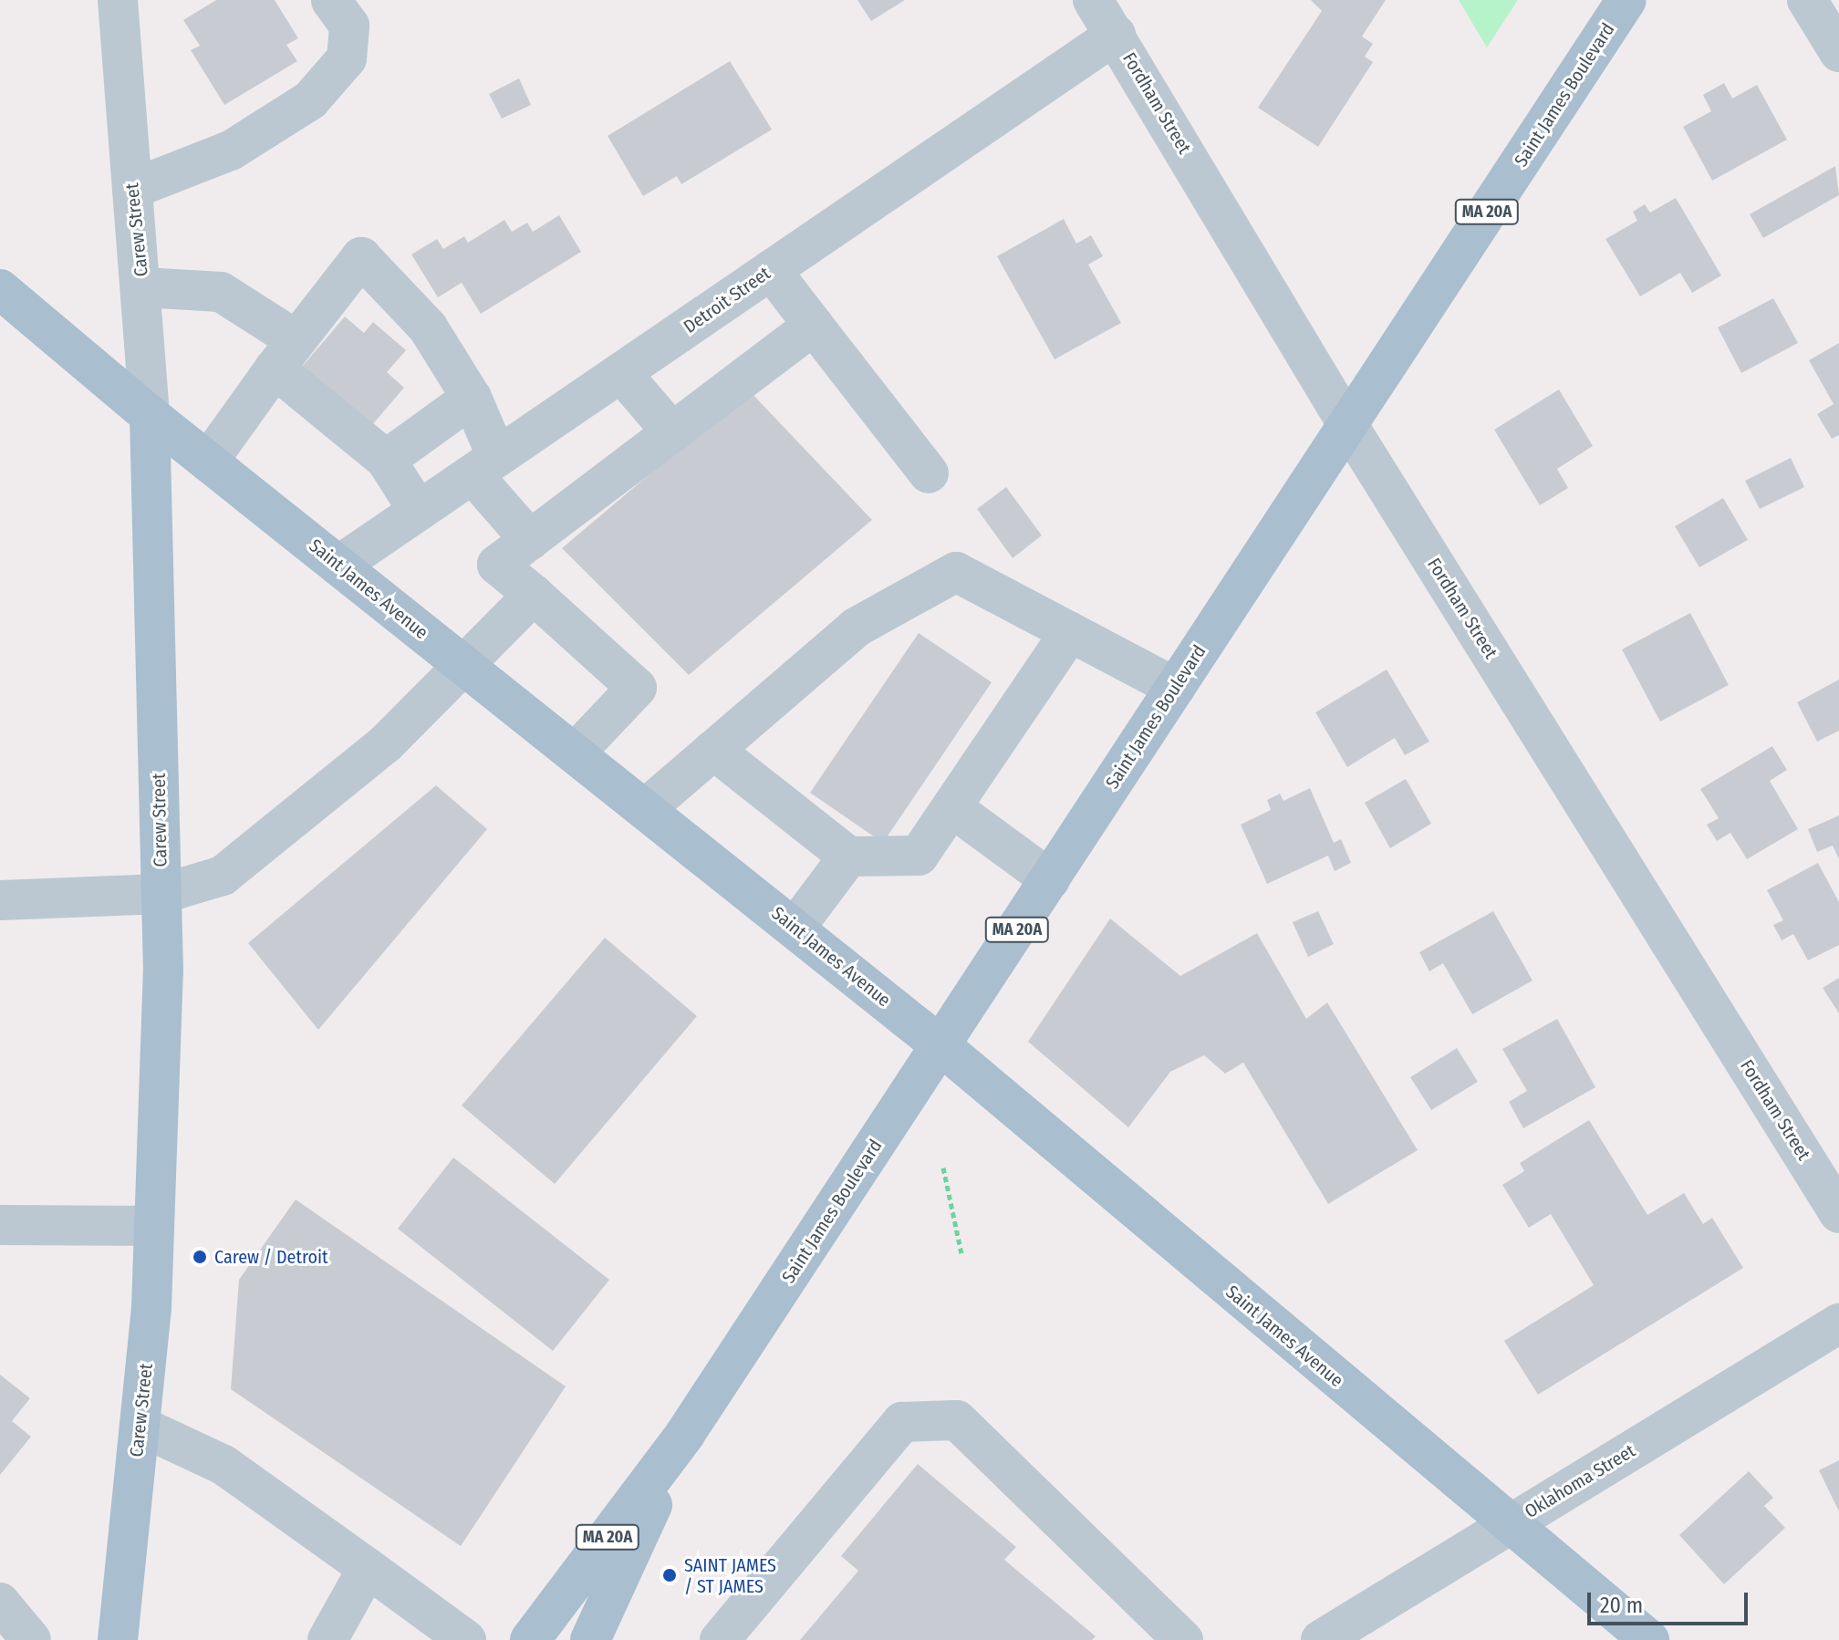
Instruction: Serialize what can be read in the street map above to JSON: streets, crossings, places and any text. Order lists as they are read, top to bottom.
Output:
{
  "streets": {
    "main road": [
      "Saint James Boulevard",
      "MA 20A",
      "Carew Street",
      "Saint James Avenue"
    ],
    "street": ["Fordham Street", "Detroit Street", "Oklahoma Street"]
  },
  "crossings": [
    ["Saint James Boulevard", "Fordham Street"],
    ["Saint James Boulevard", "Saint James Avenue"],
    ["Fordham Street", "Detroit Street"],
    ["Carew Street", "Saint James Avenue"],
    ["Detroit Street", "Saint James Avenue"],
    ["Saint James Avenue", "Oklahoma Street"]
  ],
  "places": ["Carew / Detroit", "SAINT JAMES / ST JAMES"],
  "scale_bar": "20 m"
}
